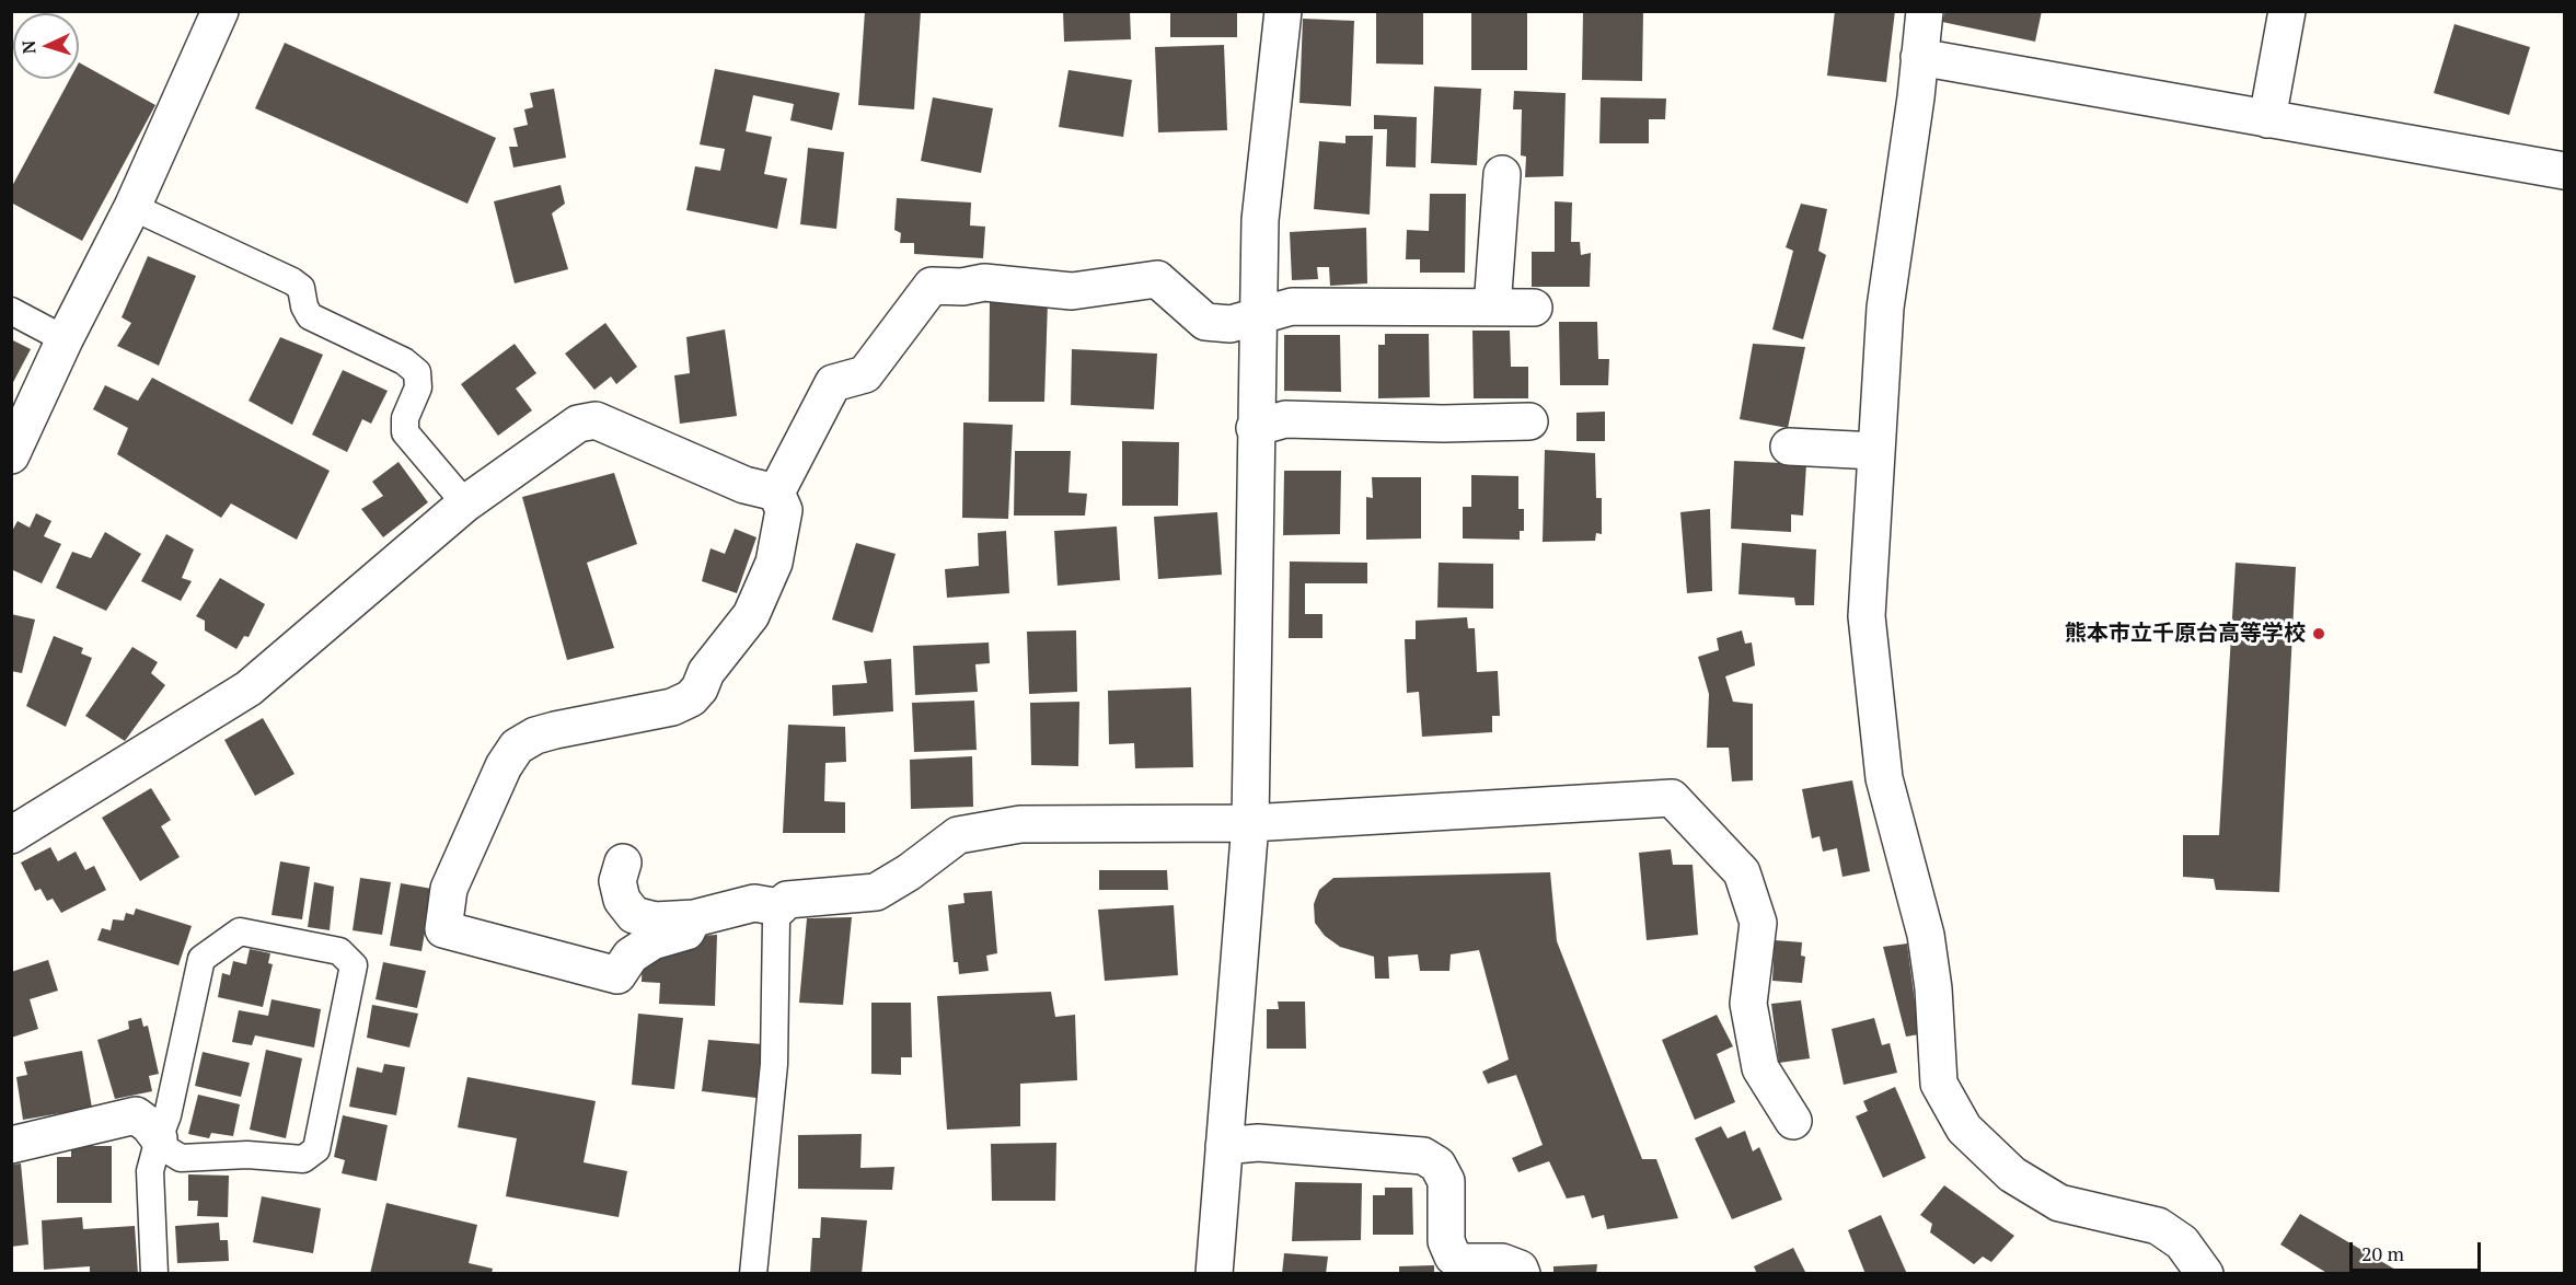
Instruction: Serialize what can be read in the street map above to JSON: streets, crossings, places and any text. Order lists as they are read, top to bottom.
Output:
{
  "places": ["熊本市立千原台高等学校"],
  "scale_bar": "20 m",
  "north": "left"
}
